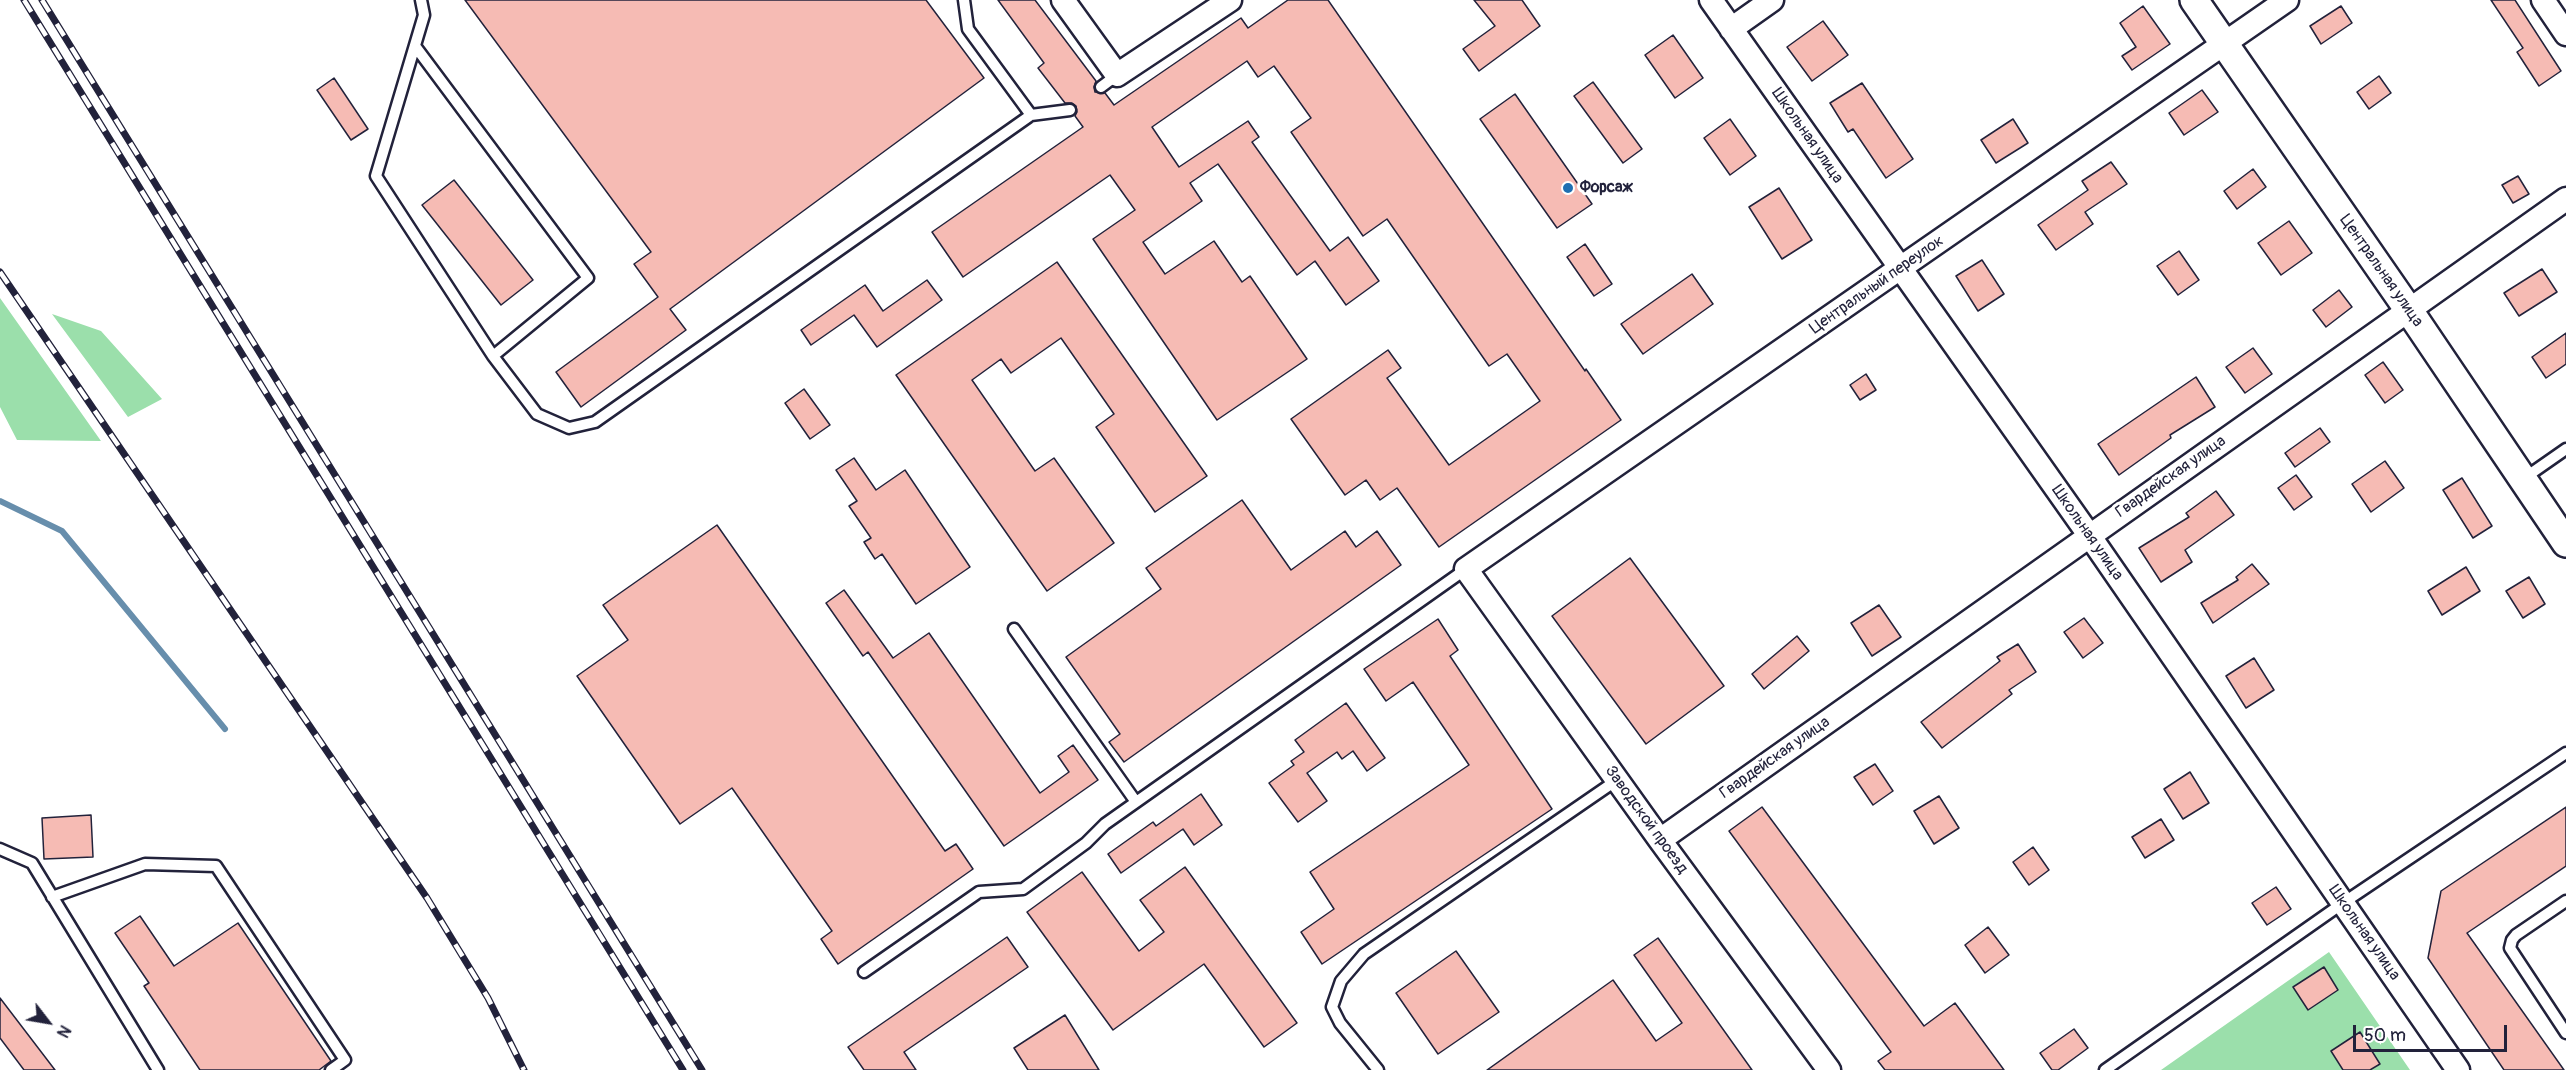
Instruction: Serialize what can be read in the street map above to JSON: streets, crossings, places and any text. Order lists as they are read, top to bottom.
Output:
{
  "streets": {
    "street": [
      "Школьная улица",
      "Центральная улица",
      "Центральный переулок",
      "Гвардейская улица",
      "Заводской проезд"
    ]
  },
  "crossings": [
    ["Школьная улица", "Центральный переулок"],
    ["Школьная улица", "Гвардейская улица"],
    ["Центральная улица", "Центральный переулок"],
    ["Центральная улица", "Гвардейская улица"],
    ["Центральный переулок", "Заводской проезд"],
    ["Гвардейская улица", "Заводской проезд"]
  ],
  "places": ["Форсаж"],
  "scale_bar": "50 m",
  "north": "bottom right"
}
